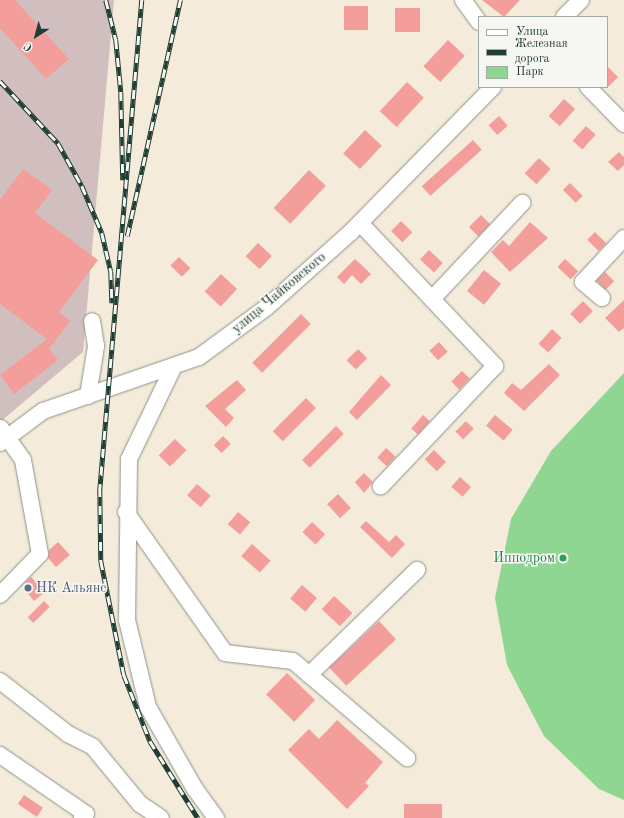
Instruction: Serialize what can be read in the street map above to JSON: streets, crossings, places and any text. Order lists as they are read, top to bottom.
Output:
{
  "streets": {
    "street": ["улица Чайковского"]
  },
  "places": ["Ипподром", "НК Альянс"],
  "legend": ["Улица", "Железная дорога", "Парк"],
  "north": "bottom left"
}
